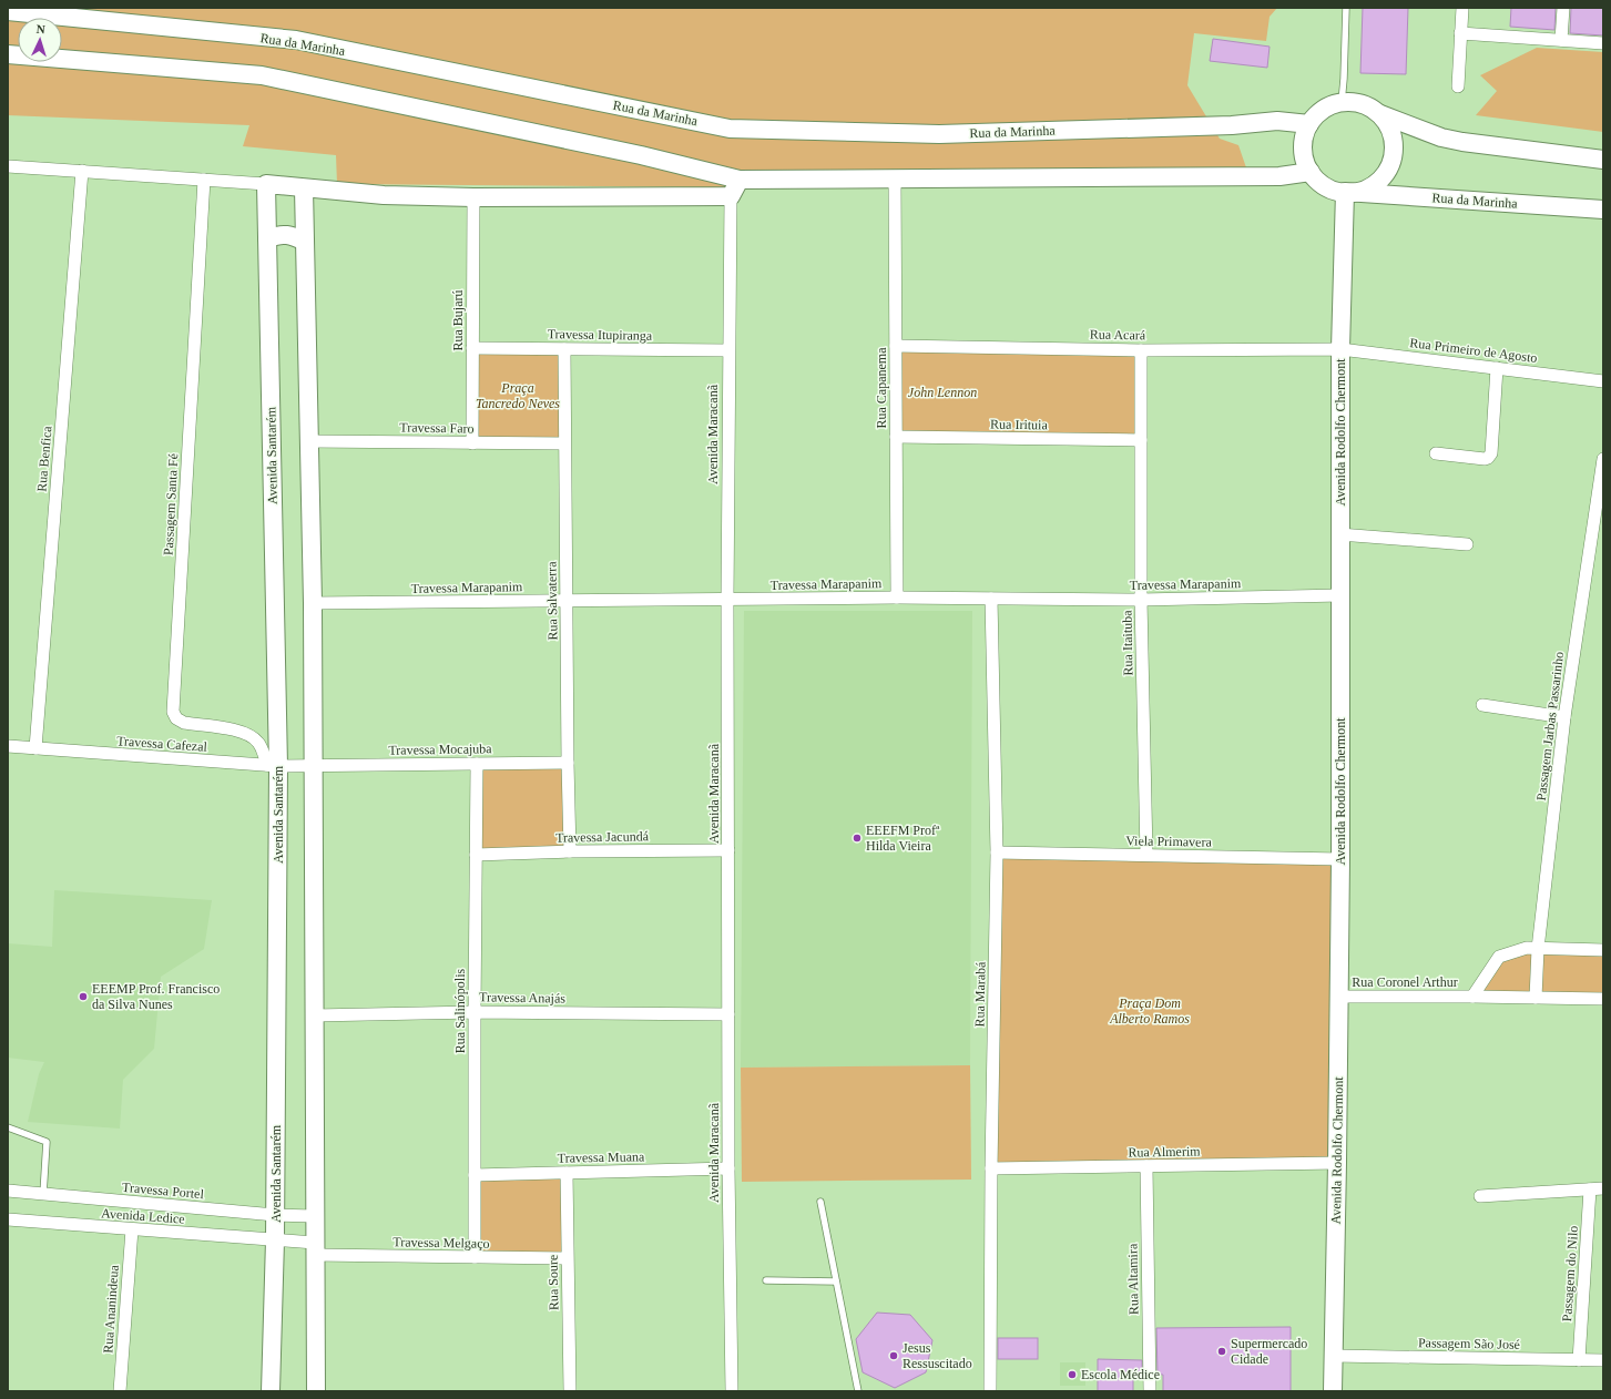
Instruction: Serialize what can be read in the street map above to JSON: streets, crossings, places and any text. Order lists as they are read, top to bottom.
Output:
{
  "streets": {
    "main road": ["Rua da Marinha", "Avenida Rodolfo Chermont", "Avenida Santarém"],
    "street": [
      "Rua Bujarú",
      "Travessa Itupiranga",
      "Rua Acará",
      "Rua Primeiro de Agosto",
      "Rua Capanema",
      "Rua Irituia",
      "Travessa Faro",
      "Avenida Maracanã",
      "Rua Benfica",
      "Passagem Santa Fé",
      "Travessa Marapanim",
      "Rua Salvaterra",
      "Rua Itaituba",
      "Passagem Jarbas Passarinho",
      "Travessa Cafezal",
      "Travessa Mocajuba",
      "Travessa Jacundá",
      "Viela Primavera",
      "Rua Coronel Arthur",
      "Rua Marabá",
      "Travessa Anajás",
      "Rua Salinópolis",
      "Rua Almerim",
      "Travessa Muana",
      "Travessa Portel",
      "Avenida Ledice",
      "Travessa Melgaço",
      "Passagem do Nilo",
      "Rua Altamira",
      "Rua Soure",
      "Rua Ananindeua",
      "Passagem São José"
    ]
  },
  "crossings": [
    ["Rua da Marinha", "Avenida Rodolfo Chermont"],
    ["Rua Bujarú", "Travessa Itupiranga"],
    ["Rua Bujarú", "Travessa Faro"],
    ["Travessa Itupiranga", "Avenida Maracanã"],
    ["Travessa Itupiranga", "Rua Salvaterra"],
    ["Rua Acará", "Rua Primeiro de Agosto"],
    ["Rua Acará", "Rua Capanema"],
    ["Rua Acará", "Avenida Rodolfo Chermont"],
    ["Rua Acará", "Rua Itaituba"],
    ["Rua Primeiro de Agosto", "Avenida Rodolfo Chermont"],
    ["Rua Capanema", "Rua Irituia"],
    ["Rua Capanema", "Travessa Marapanim"],
    ["Rua Irituia", "Rua Itaituba"],
    ["Travessa Faro", "Rua Salvaterra"],
    ["Avenida Rodolfo Chermont", "Travessa Marapanim"],
    ["Avenida Rodolfo Chermont", "Viela Primavera"],
    ["Avenida Rodolfo Chermont", "Rua Coronel Arthur"],
    ["Avenida Rodolfo Chermont", "Rua Almerim"],
    ["Avenida Rodolfo Chermont", "Passagem São José"],
    ["Avenida Maracanã", "Travessa Marapanim"],
    ["Avenida Maracanã", "Travessa Jacundá"],
    ["Avenida Maracanã", "Travessa Anajás"],
    ["Avenida Maracanã", "Travessa Muana"],
    ["Avenida Santarém", "Passagem Santa Fé"],
    ["Avenida Santarém", "Travessa Cafezal"],
    ["Avenida Santarém", "Travessa Portel"],
    ["Avenida Santarém", "Avenida Ledice"],
    ["Avenida Santarém", "Travessa Melgaço"],
    ["Rua Benfica", "Travessa Cafezal"],
    ["Passagem Santa Fé", "Travessa Cafezal"],
    ["Travessa Marapanim", "Rua Salvaterra"],
    ["Travessa Marapanim", "Rua Itaituba"],
    ["Travessa Marapanim", "Rua Marabá"],
    ["Rua Salvaterra", "Travessa Mocajuba"],
    ["Rua Salvaterra", "Travessa Jacundá"],
    ["Rua Itaituba", "Viela Primavera"],
    ["Passagem Jarbas Passarinho", "Rua Coronel Arthur"],
    ["Travessa Cafezal", "Travessa Mocajuba"],
    ["Travessa Mocajuba", "Rua Salinópolis"],
    ["Travessa Jacundá", "Rua Salinópolis"],
    ["Viela Primavera", "Rua Marabá"],
    ["Rua Marabá", "Rua Almerim"],
    ["Travessa Anajás", "Rua Salinópolis"],
    ["Rua Salinópolis", "Travessa Muana"],
    ["Rua Salinópolis", "Travessa Melgaço"],
    ["Rua Almerim", "Rua Altamira"],
    ["Travessa Muana", "Rua Soure"],
    ["Avenida Ledice", "Travessa Melgaço"],
    ["Avenida Ledice", "Rua Ananindeua"],
    ["Travessa Melgaço", "Rua Soure"],
    ["Passagem do Nilo", "Passagem São José"]
  ],
  "parks": ["Praça Tancredo Neves", "John Lennon", "Praça Dom Alberto Ramos"],
  "places": [
    "EEEFM Profª Hilda Vieira",
    "EEEMP Prof. Francisco da Silva Nunes",
    "Supermercado Cidade",
    "Jesus Ressuscitado",
    "Escola Médice"
  ],
  "north": "top"
}
